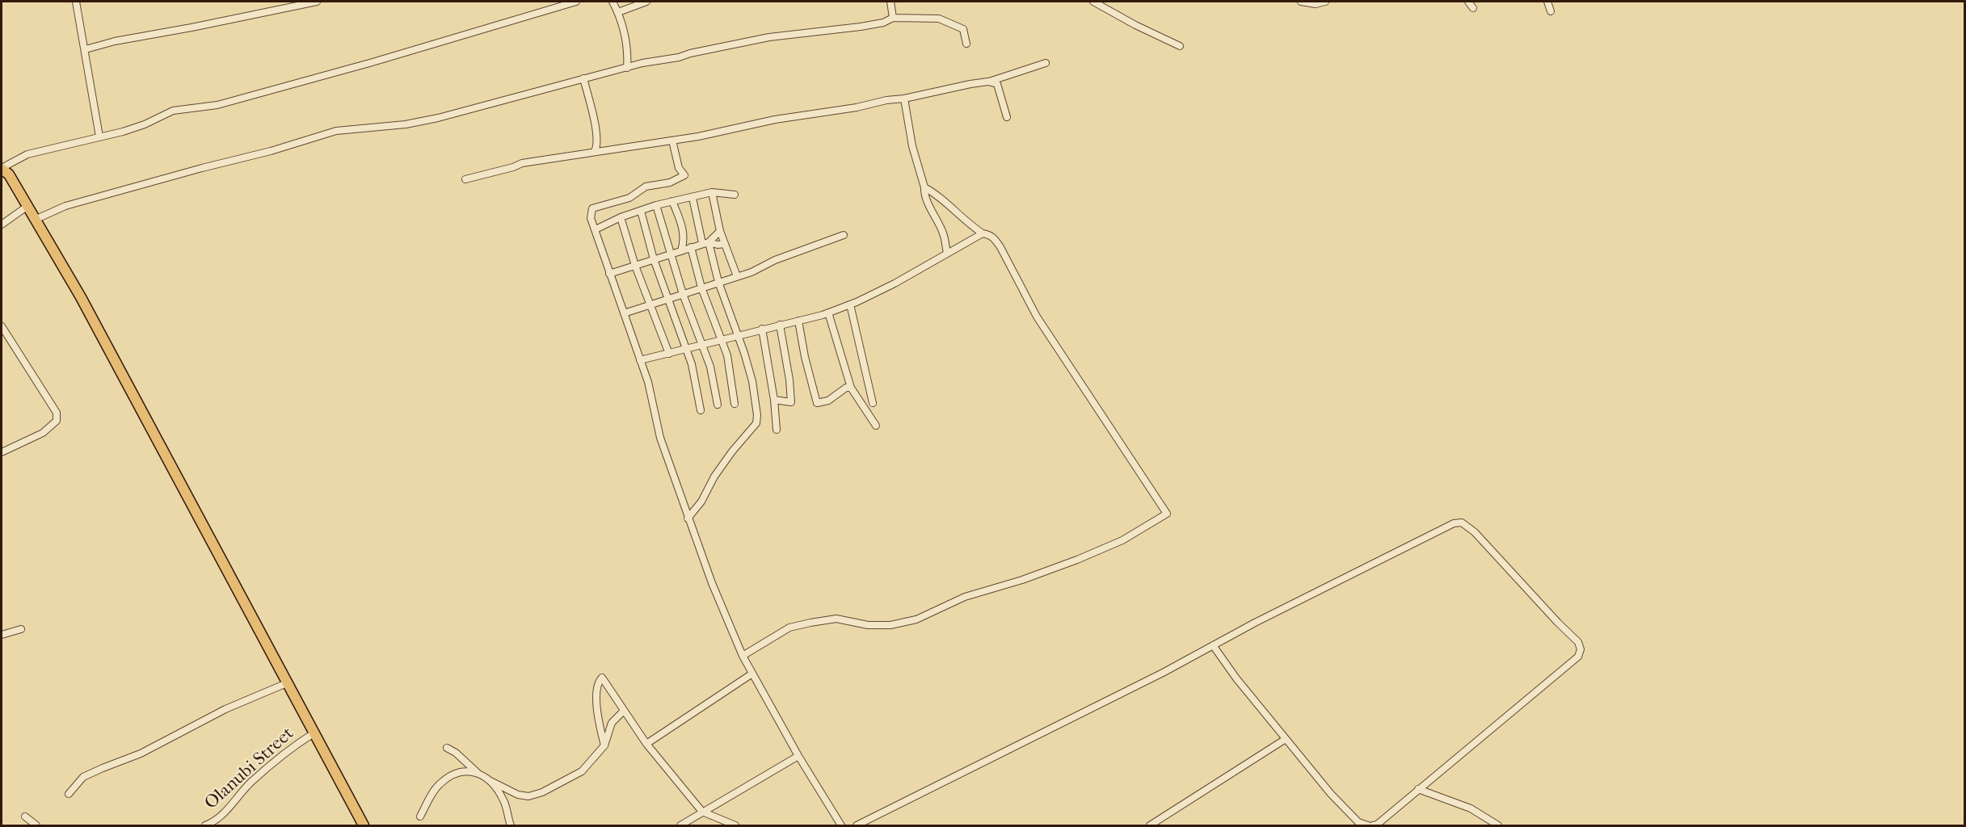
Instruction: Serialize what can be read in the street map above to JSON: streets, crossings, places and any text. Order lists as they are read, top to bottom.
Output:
{
  "streets": {
    "street": ["Olanubi Street"]
  }
}
